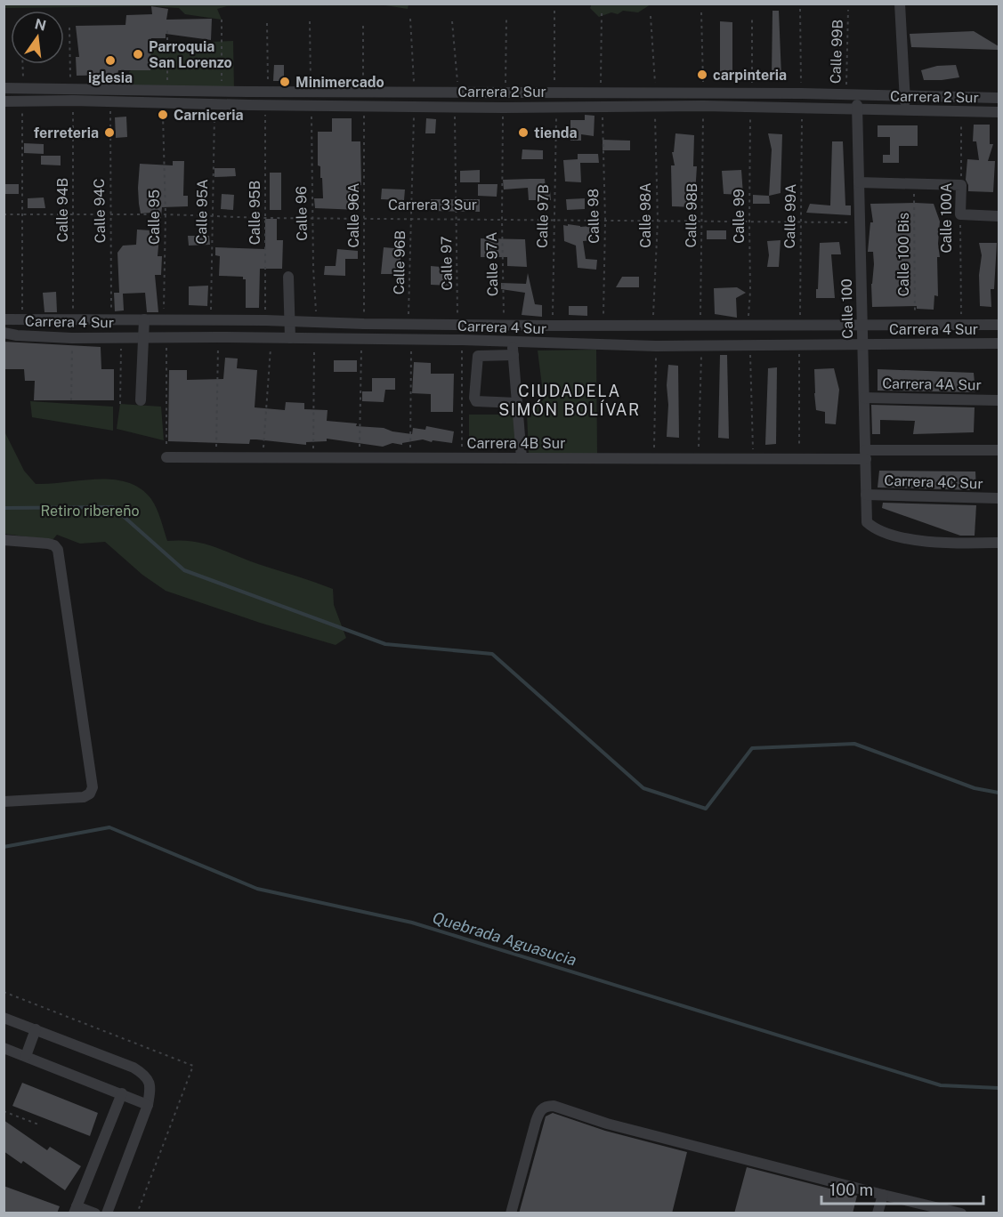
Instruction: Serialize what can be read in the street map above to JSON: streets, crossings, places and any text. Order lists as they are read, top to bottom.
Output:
{
  "streets": {
    "street": [
      "Carrera 2 Sur",
      "Calle 100A",
      "Calle 100",
      "Carrera 4 Sur",
      "Carrera 4A Sur",
      "Carrera 4B Sur",
      "Carrera 4C Sur"
    ],
    "path": [
      "Calle 99B",
      "Carrera 3 Sur",
      "Calle 94B",
      "Calle 94C",
      "Calle 95A",
      "Calle 95B",
      "Calle 96",
      "Calle 96A",
      "Calle 98A",
      "Calle 98B",
      "Calle 97B",
      "Calle 98",
      "Calle 99",
      "Calle 99A",
      "Calle 95",
      "Calle 100 Bis",
      "Calle 96B",
      "Calle 97",
      "Calle 97A"
    ]
  },
  "crossings": [
    ["Calle 99B", "Carrera 2 Sur"],
    ["Calle 99B", "Calle 100"],
    ["Carrera 2 Sur", "Calle 94B"],
    ["Carrera 2 Sur", "Calle 94C"],
    ["Carrera 2 Sur", "Calle 95A"],
    ["Carrera 2 Sur", "Calle 95B"],
    ["Carrera 2 Sur", "Calle 96"],
    ["Carrera 2 Sur", "Calle 96A"],
    ["Carrera 2 Sur", "Calle 98A"],
    ["Carrera 2 Sur", "Calle 98B"],
    ["Carrera 2 Sur", "Calle 97B"],
    ["Carrera 2 Sur", "Calle 98"],
    ["Carrera 2 Sur", "Calle 99"],
    ["Carrera 2 Sur", "Calle 99A"],
    ["Carrera 2 Sur", "Calle 100A"],
    ["Carrera 2 Sur", "Calle 96B"],
    ["Carrera 2 Sur", "Calle 97"],
    ["Carrera 2 Sur", "Calle 97A"],
    ["Carrera 2 Sur", "Calle 100"],
    ["Carrera 3 Sur", "Calle 94B"],
    ["Carrera 3 Sur", "Calle 94C"],
    ["Carrera 3 Sur", "Calle 95A"],
    ["Carrera 3 Sur", "Calle 95B"],
    ["Carrera 3 Sur", "Calle 96"],
    ["Carrera 3 Sur", "Calle 96A"],
    ["Carrera 3 Sur", "Calle 98A"],
    ["Carrera 3 Sur", "Calle 98B"],
    ["Carrera 3 Sur", "Calle 97B"],
    ["Carrera 3 Sur", "Calle 98"],
    ["Carrera 3 Sur", "Calle 99"],
    ["Carrera 3 Sur", "Calle 99A"],
    ["Carrera 3 Sur", "Calle 95"],
    ["Carrera 3 Sur", "Calle 96B"],
    ["Carrera 3 Sur", "Calle 97"],
    ["Carrera 3 Sur", "Calle 97A"],
    ["Carrera 3 Sur", "Calle 100"],
    ["Calle 94B", "Carrera 4 Sur"],
    ["Calle 94C", "Carrera 4 Sur"],
    ["Calle 95A", "Carrera 4 Sur"],
    ["Calle 95B", "Carrera 4 Sur"],
    ["Calle 96", "Carrera 4 Sur"],
    ["Calle 96A", "Carrera 4 Sur"],
    ["Calle 98A", "Carrera 4 Sur"],
    ["Calle 98B", "Carrera 4 Sur"],
    ["Calle 97B", "Carrera 4 Sur"],
    ["Calle 98", "Carrera 4 Sur"],
    ["Calle 99", "Carrera 4 Sur"],
    ["Calle 99A", "Carrera 4 Sur"],
    ["Calle 95", "Carrera 4 Sur"],
    ["Calle 100A", "Carrera 4 Sur"],
    ["Calle 100 Bis", "Carrera 4 Sur"],
    ["Calle 96B", "Carrera 4 Sur"],
    ["Calle 97", "Carrera 4 Sur"],
    ["Calle 97A", "Carrera 4 Sur"],
    ["Calle 100", "Carrera 4 Sur"],
    ["Calle 100", "Carrera 4A Sur"],
    ["Calle 100", "Carrera 4B Sur"],
    ["Calle 100", "Carrera 4C Sur"]
  ],
  "districts": ["CIUDADELA SIMÓN BOLÍVAR"],
  "water": ["Quebrada Aguasucia"],
  "parks": ["Retiro ribereño"],
  "places": [
    "Parroquia San Lorenzo",
    "iglesia",
    "carpinteria",
    "Minimercado",
    "Carniceria",
    "ferreteria",
    "tienda"
  ],
  "scale_bar": "100 m",
  "north": "top"
}
